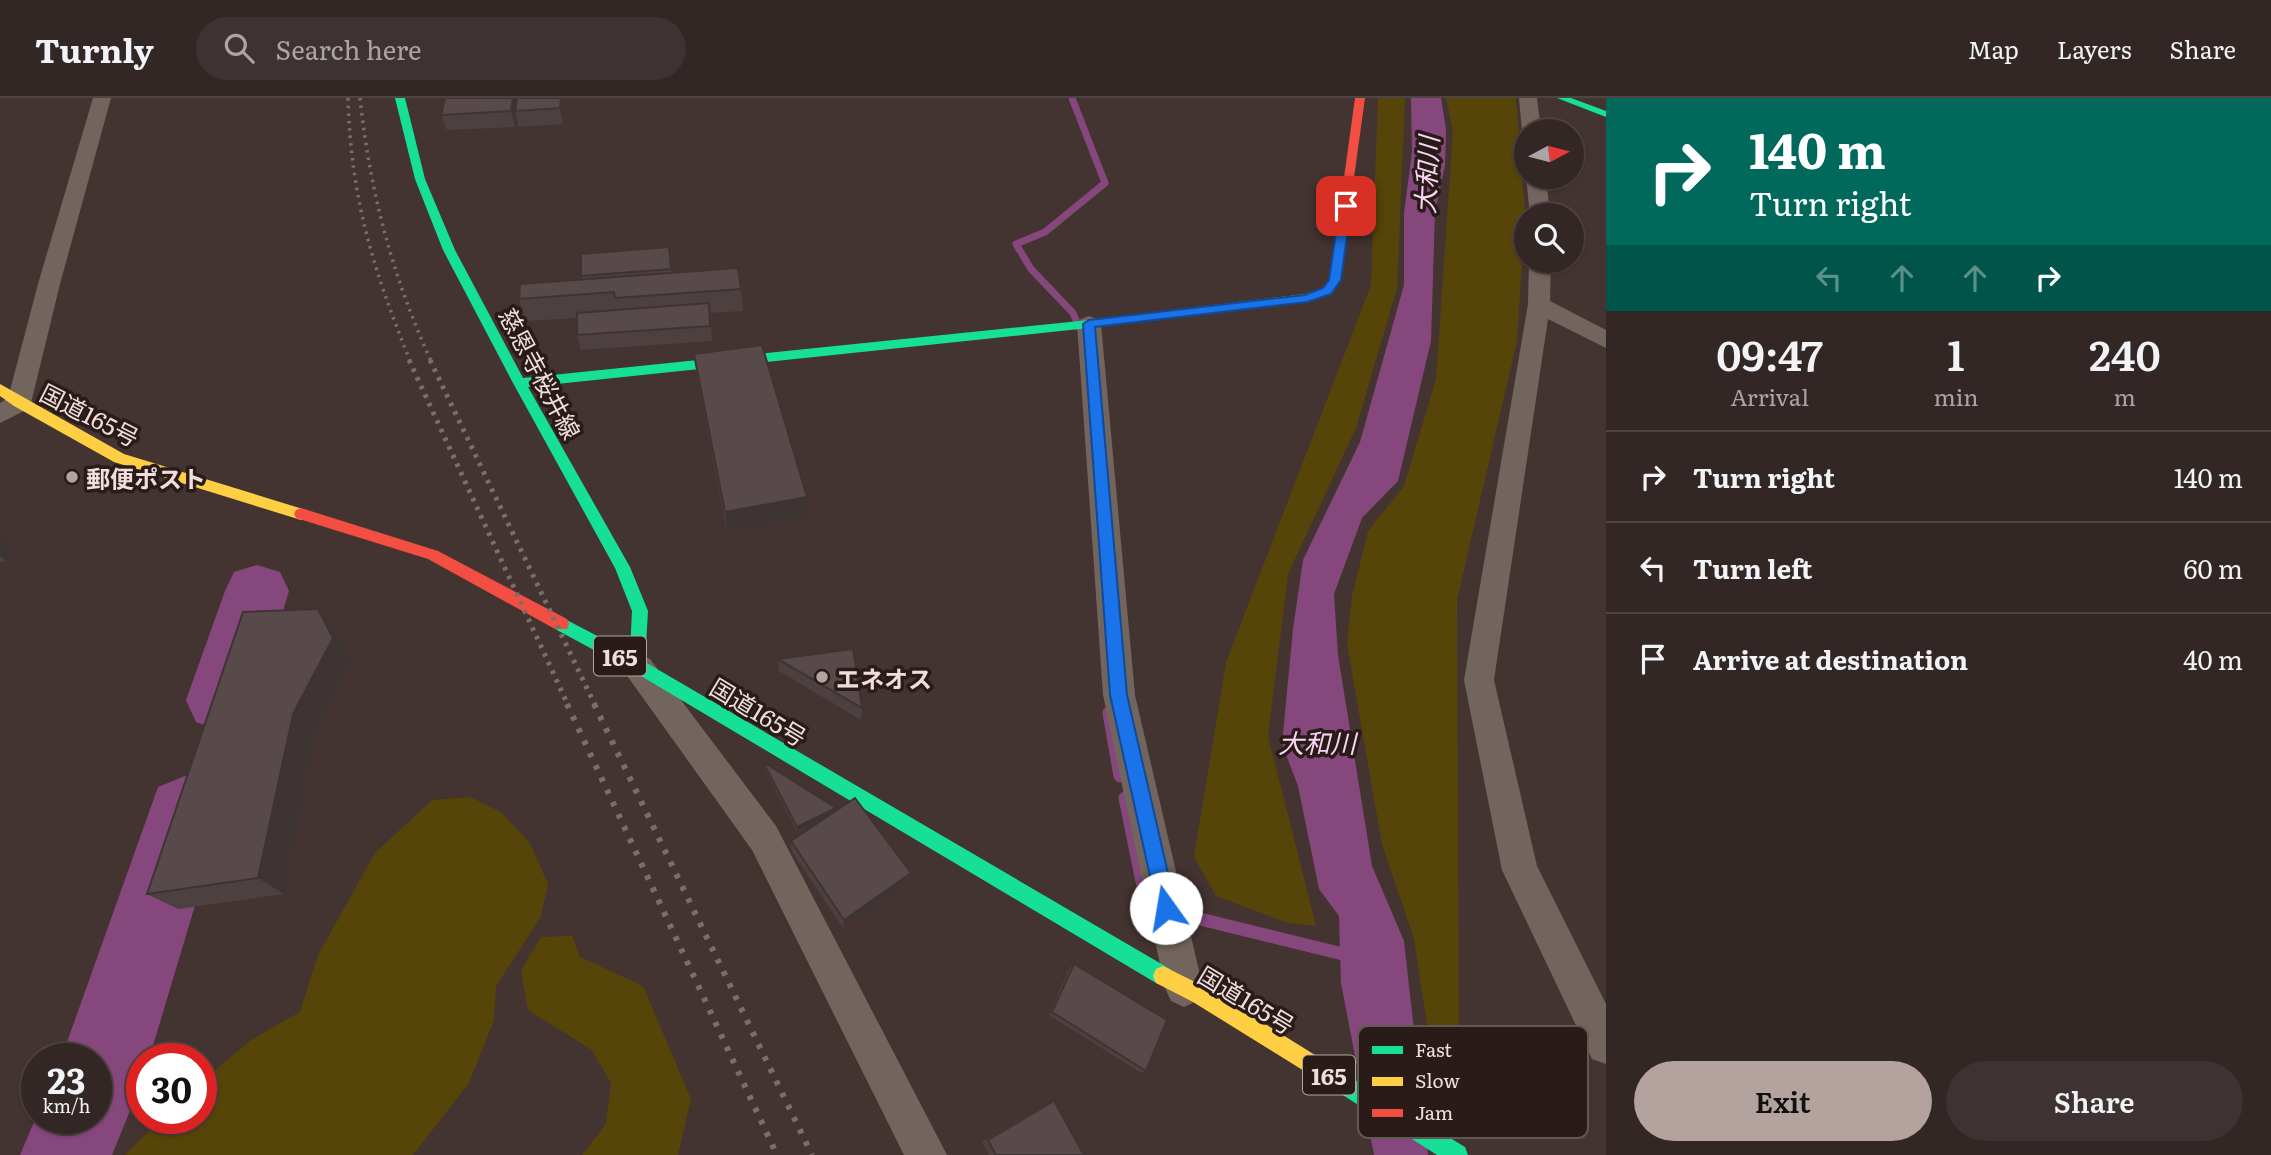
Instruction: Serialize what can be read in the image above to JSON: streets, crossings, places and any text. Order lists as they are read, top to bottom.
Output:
{
  "streets": {
    "main road": ["慈恩寺桜井線", "国道165号", "165"]
  },
  "crossings": [
    ["慈恩寺桜井線", "国道165号"]
  ],
  "water": ["大和川"],
  "places": ["郵便ポスト", "エネオス"],
  "legend": ["Fast", "Slow", "Jam"],
  "north": "right",
  "page": {
    "header": "Turnly",
    "search": "Search here",
    "nav": ["Map", "Layers", "Share"],
    "turn": ["140 m", "Turn right"],
    "eta": [
      "09:47",
      "Arrival",
      "1",
      "min",
      "240",
      "m"
    ],
    "list": [
      {
        "name": "Turn right",
        "value": "140 m"
      },
      {
        "name": "Turn left",
        "value": "60 m"
      },
      {
        "name": "Arrive at destination",
        "value": "40 m"
      }
    ],
    "speed": "23 km/h",
    "limit": "30",
    "buttons": ["Exit", "Share"]
  }
}
